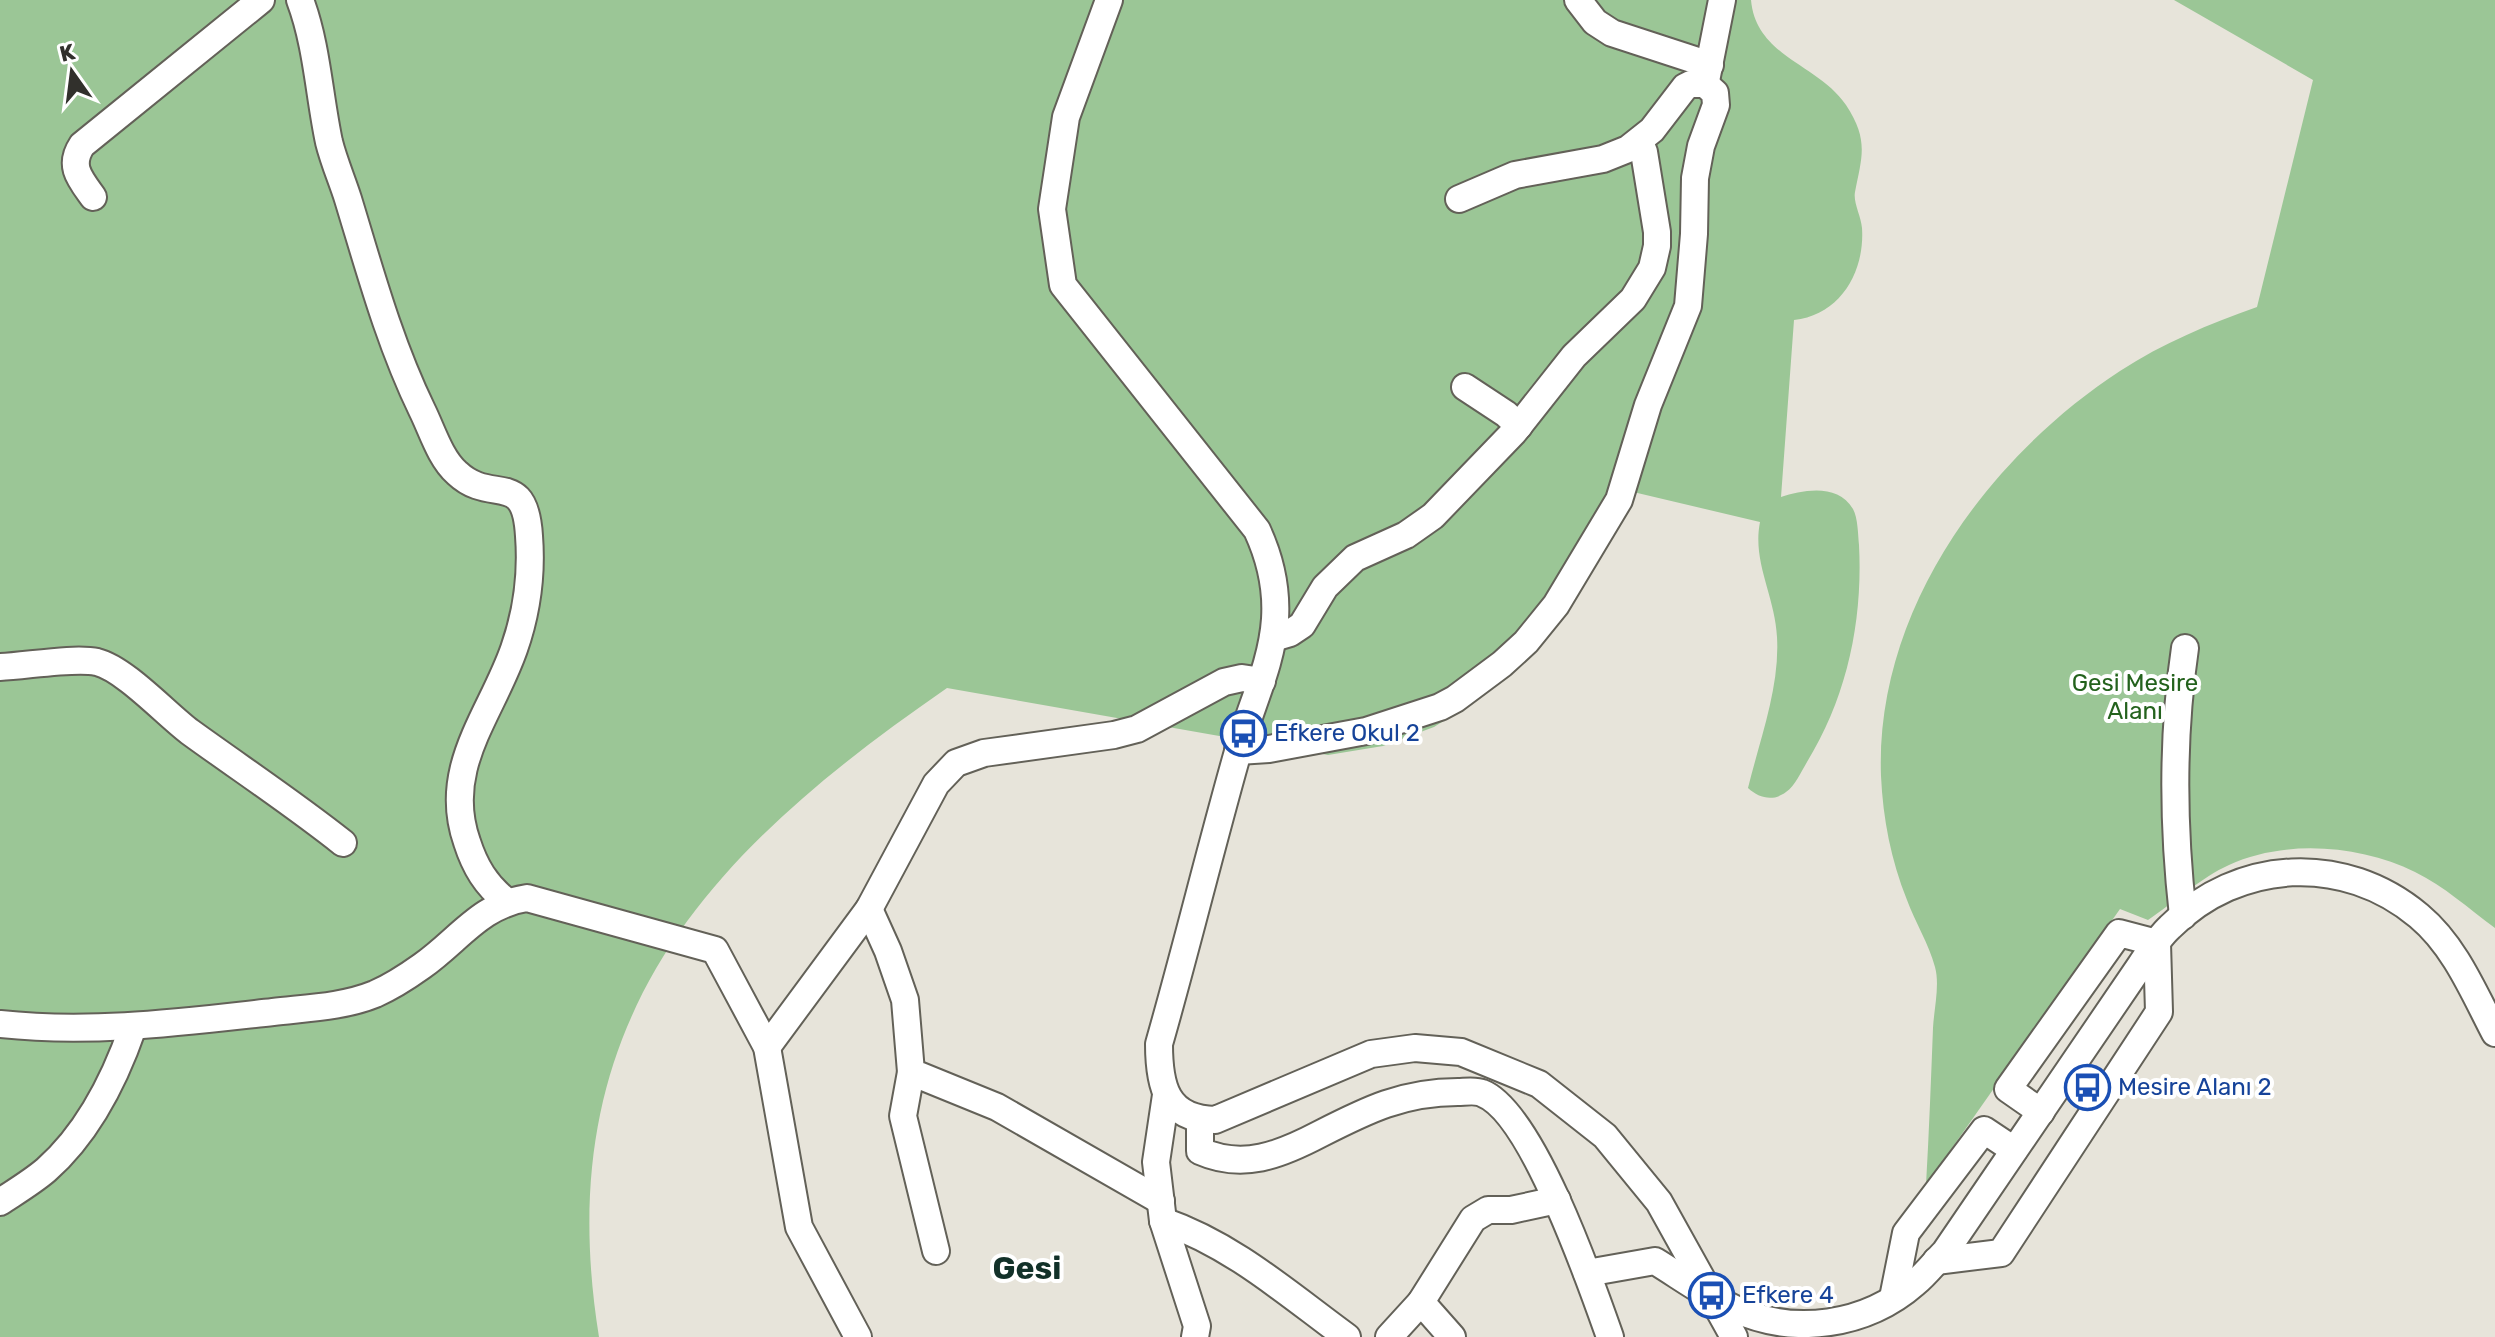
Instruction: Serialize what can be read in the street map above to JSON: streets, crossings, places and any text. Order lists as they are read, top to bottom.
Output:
{
  "districts": ["Gesi"],
  "parks": ["Gesi Mesire Alanı"],
  "places": {
    "bus stop": ["Efkere Okul 2", "Mesire Alanı 2", "Efkere 4"]
  },
  "north": "top"
}
